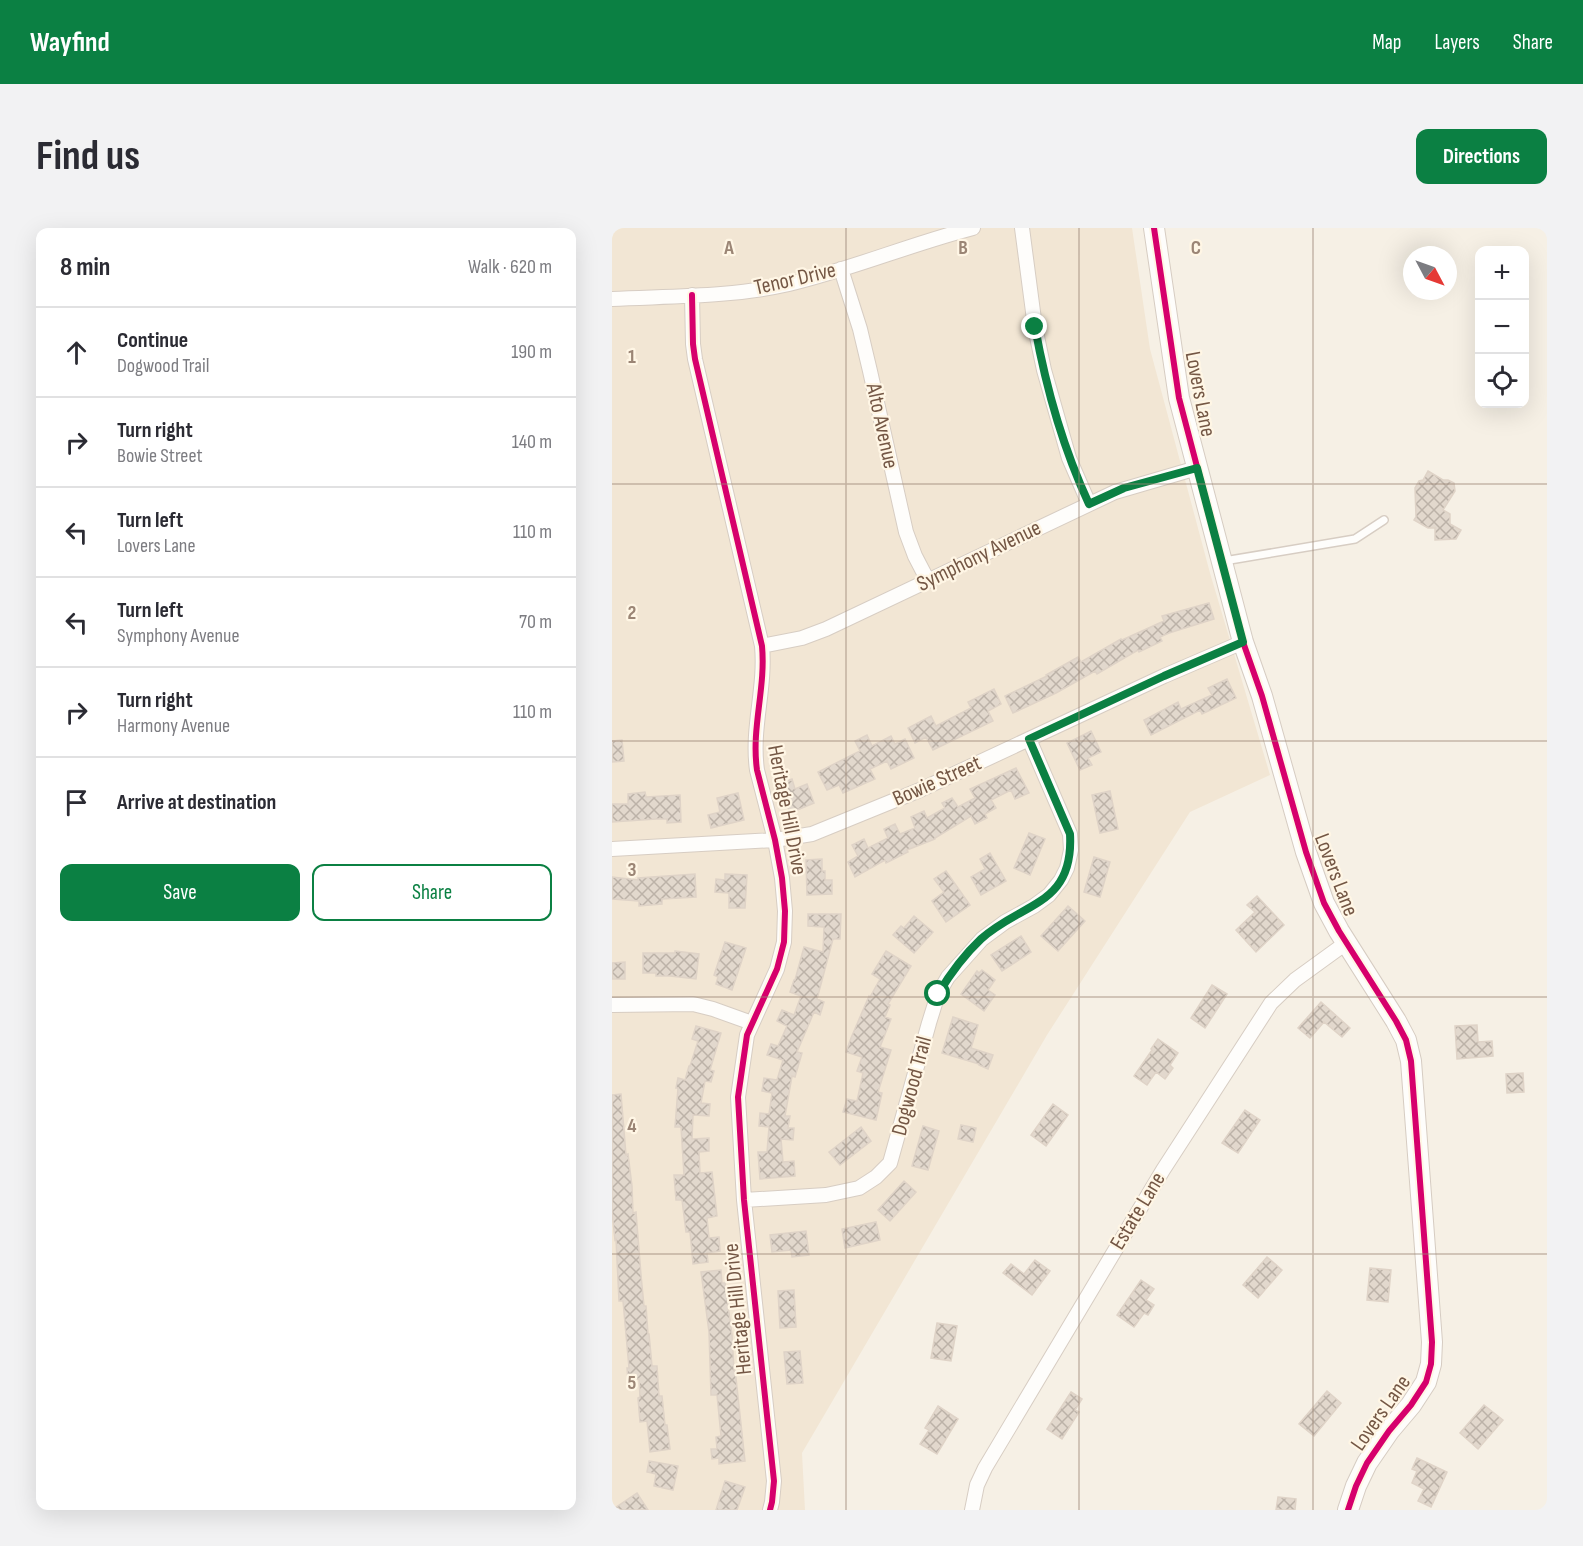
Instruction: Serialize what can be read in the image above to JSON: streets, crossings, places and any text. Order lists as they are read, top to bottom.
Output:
{
  "streets": {
    "street": [
      "Tenor Drive",
      "Lovers Lane",
      "Alto Avenue",
      "Symphony Avenue",
      "Bowie Street",
      "Heritage Hill Drive",
      "Dogwood Trail",
      "Estate Lane"
    ]
  },
  "crossings": [
    ["Tenor Drive", "Alto Avenue"],
    ["Tenor Drive", "Heritage Hill Drive"],
    ["Lovers Lane", "Symphony Avenue"],
    ["Lovers Lane", "Bowie Street"],
    ["Lovers Lane", "Estate Lane"],
    ["Alto Avenue", "Symphony Avenue"],
    ["Symphony Avenue", "Heritage Hill Drive"],
    ["Bowie Street", "Heritage Hill Drive"],
    ["Bowie Street", "Dogwood Trail"],
    ["Heritage Hill Drive", "Dogwood Trail"]
  ],
  "north": "bottom right",
  "page": {
    "header": "Wayfind",
    "nav": ["Map", "Layers", "Share"],
    "buttons": [
      "Directions",
      ["Save", "Share"]
    ],
    "title": "Find us",
    "heading": ["8 min", "Walk · 620 m"],
    "map_buttons": ["+", "−"],
    "list": [
      ["Continue", "Dogwood Trail", "190 m"],
      ["Turn right", "Bowie Street", "140 m"],
      ["Turn left", "Lovers Lane", "110 m"],
      ["Turn left", "Symphony Avenue", "70 m"],
      ["Turn right", "Harmony Avenue", "110 m"],
      "Arrive at destination"
    ]
  },
  "grid": {
    "columns": ["A", "B", "C"],
    "rows": [
      "1",
      "2",
      "3",
      "4",
      "5"
    ]
  }
}
